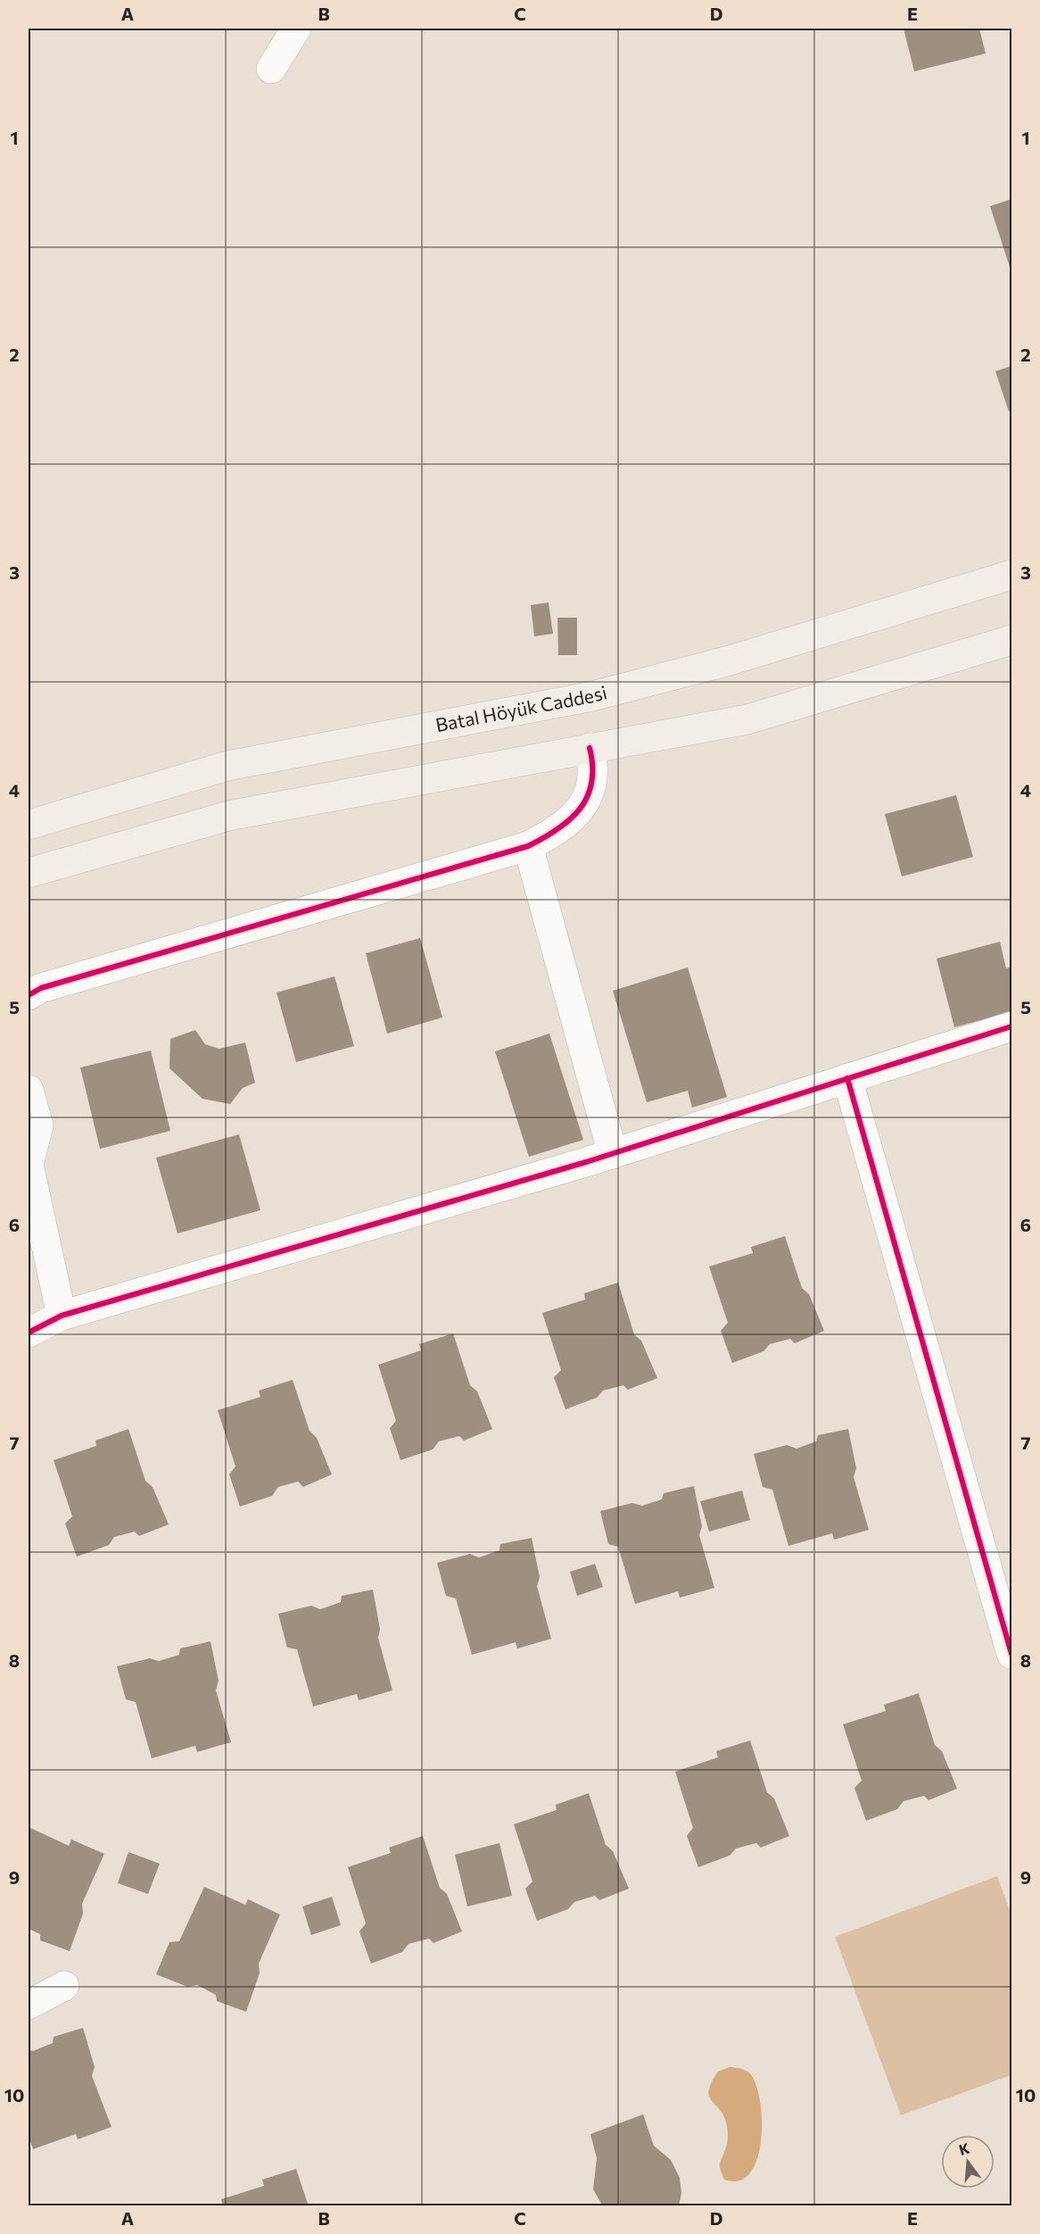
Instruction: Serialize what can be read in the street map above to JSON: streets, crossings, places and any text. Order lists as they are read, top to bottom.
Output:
{
  "streets": {
    "main road": ["Batal Höyük Caddesi"]
  },
  "north": "top",
  "grid": {
    "columns": [
      "A",
      "B",
      "C",
      "D",
      "E"
    ],
    "rows": [
      "1",
      "2",
      "3",
      "4",
      "5",
      "6",
      "7",
      "8",
      "9",
      "10"
    ]
  }
}
